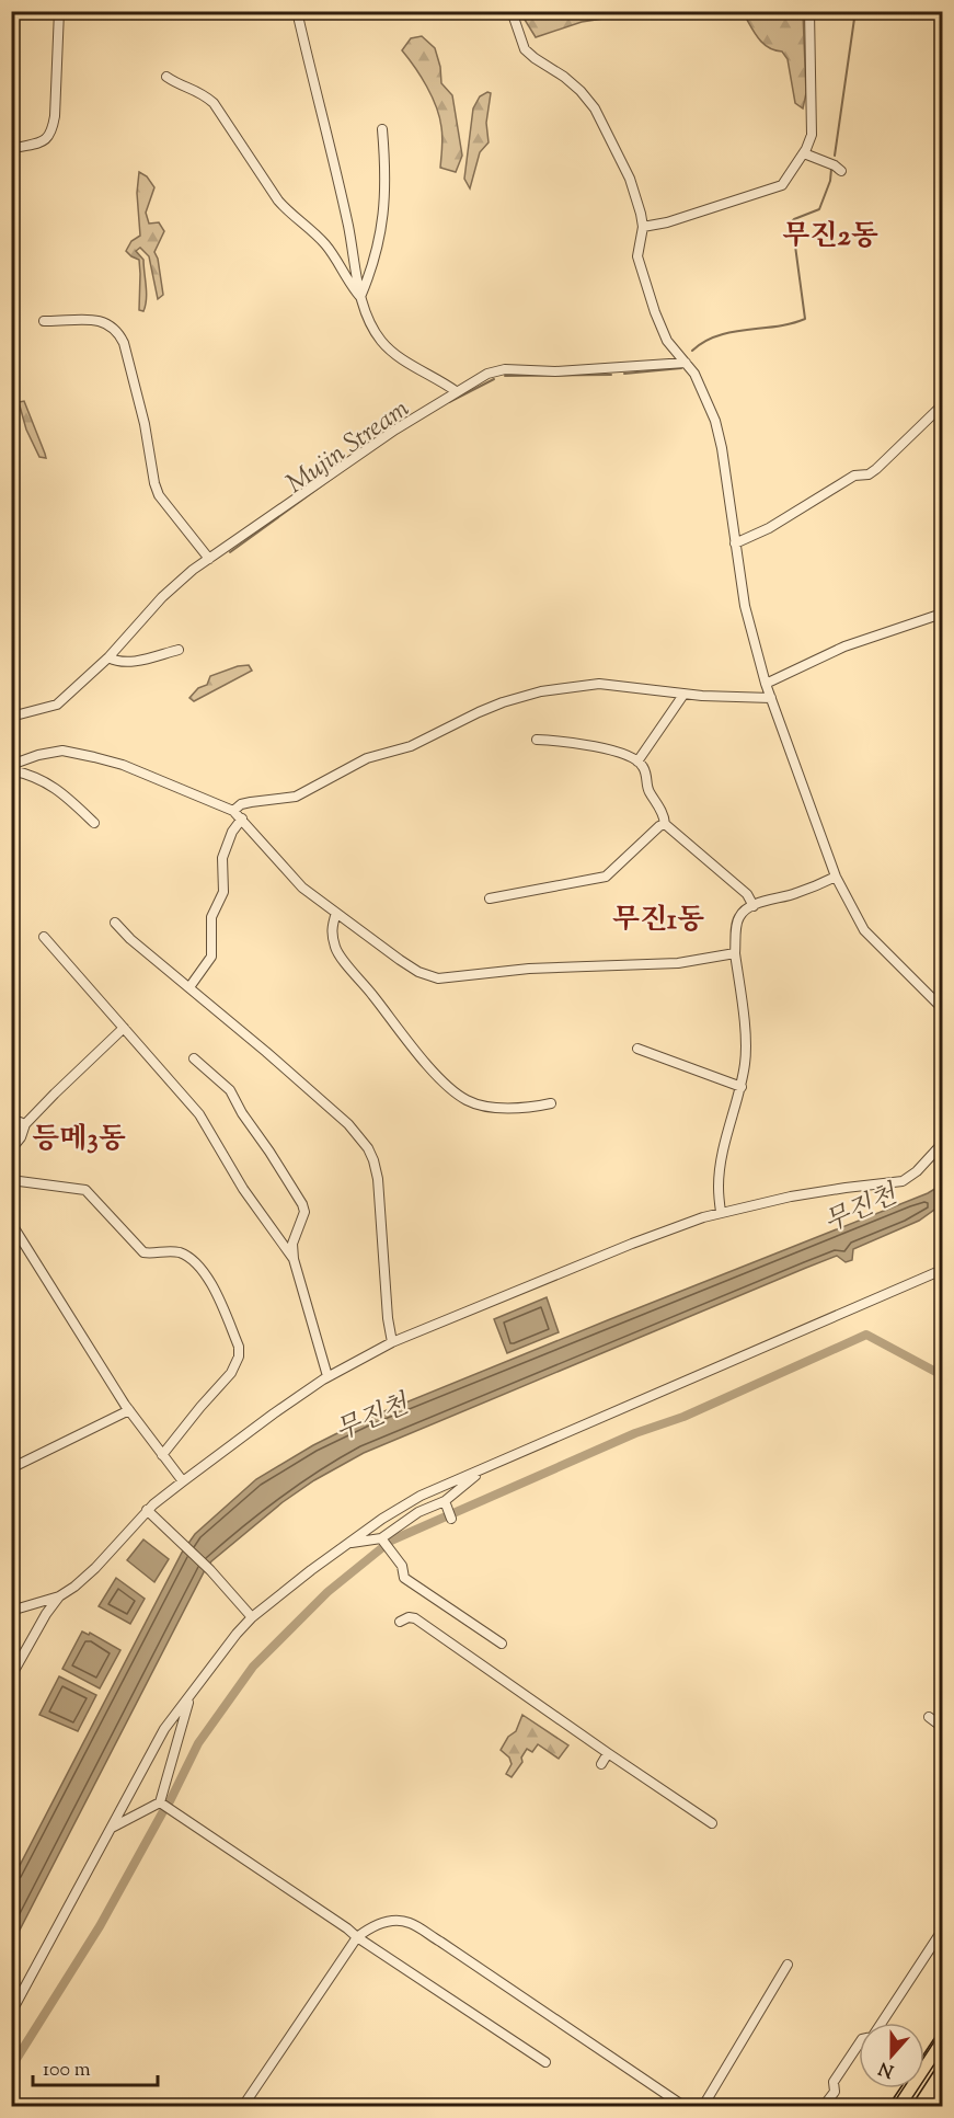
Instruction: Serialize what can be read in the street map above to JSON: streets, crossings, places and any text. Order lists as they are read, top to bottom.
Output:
{
  "districts": ["무진2동", "무진1동", "등메3동"],
  "water": ["Mujin Stream", "무진천"],
  "scale_bar": "100 m",
  "north": "bottom"
}
